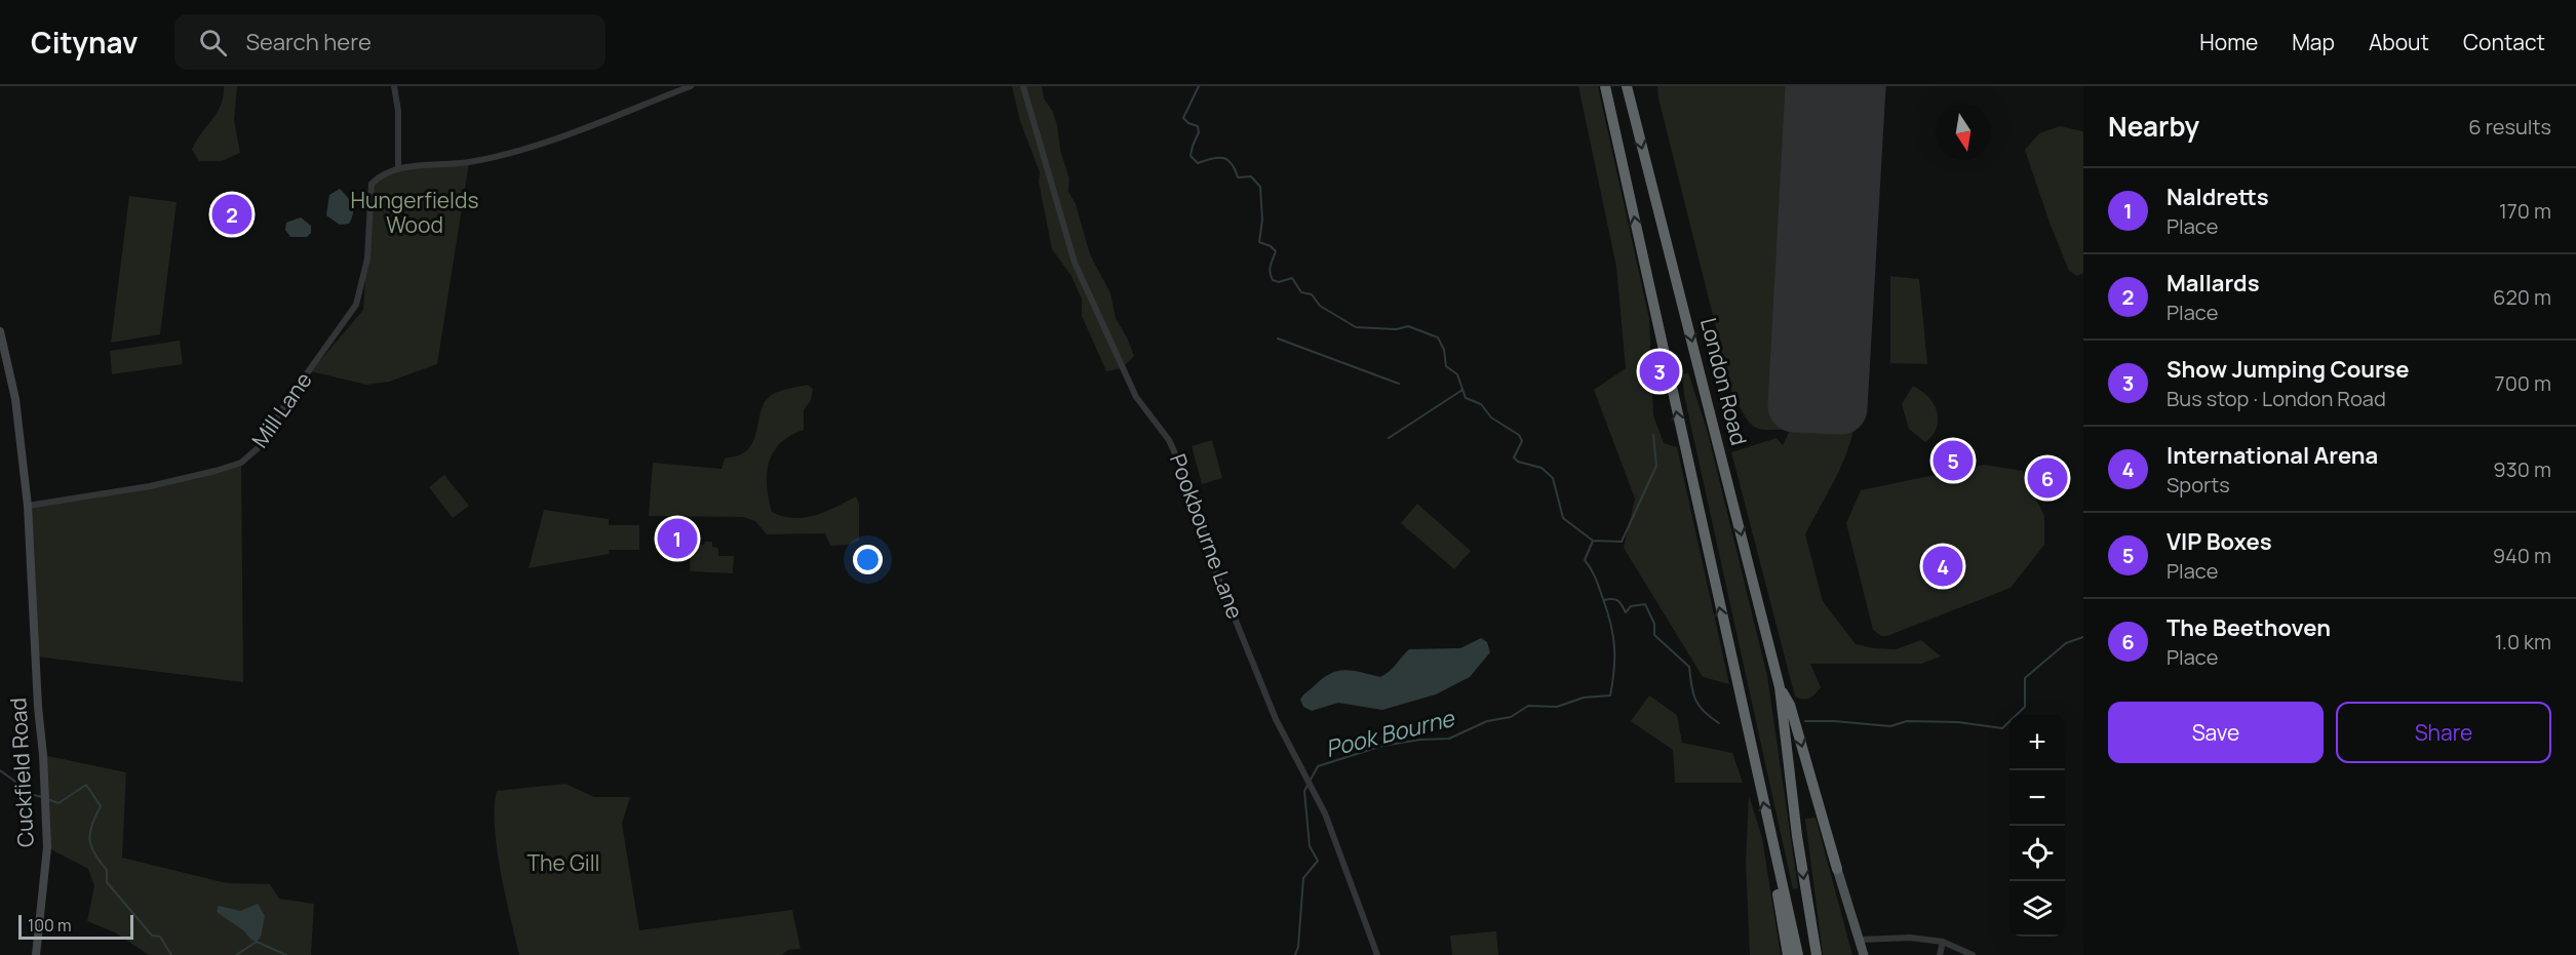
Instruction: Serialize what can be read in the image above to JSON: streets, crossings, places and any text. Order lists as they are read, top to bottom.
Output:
{
  "streets": {
    "highway": ["London Road"],
    "street": ["Mill Lane", "Pookbourne Lane", "Cuckfield Road"]
  },
  "crossings": [
    ["Mill Lane", "Cuckfield Road"]
  ],
  "water": ["Pook Bourne"],
  "parks": ["Hungerfields Wood", "The Gill"],
  "scale_bar": "100 m",
  "north": "bottom",
  "page": {
    "header": "Citynav",
    "search": "Search here",
    "nav": [
      "Home",
      "Map",
      "About",
      "Contact"
    ],
    "heading": ["Nearby", "6 results"],
    "list": [
      {
        "mark": "1",
        "name": "Naldretts",
        "note": "Place",
        "value": "170 m"
      },
      {
        "mark": "2",
        "name": "Mallards",
        "note": "Place",
        "value": "620 m"
      },
      {
        "mark": "3",
        "name": "Show Jumping Course",
        "note": "Bus stop · London Road",
        "value": "700 m"
      },
      {
        "mark": "4",
        "name": "International Arena",
        "note": "Sports",
        "value": "930 m"
      },
      {
        "mark": "5",
        "name": "VIP Boxes",
        "note": "Place",
        "value": "940 m"
      },
      {
        "mark": "6",
        "name": "The Beethoven",
        "note": "Place",
        "value": "1.0 km"
      }
    ],
    "pins": [
      "2",
      "3",
      "5",
      "6",
      "1",
      "4"
    ],
    "buttons": ["Save", "Share"],
    "map_buttons": ["+", "−"],
    "scale": "100 m"
  }
}
